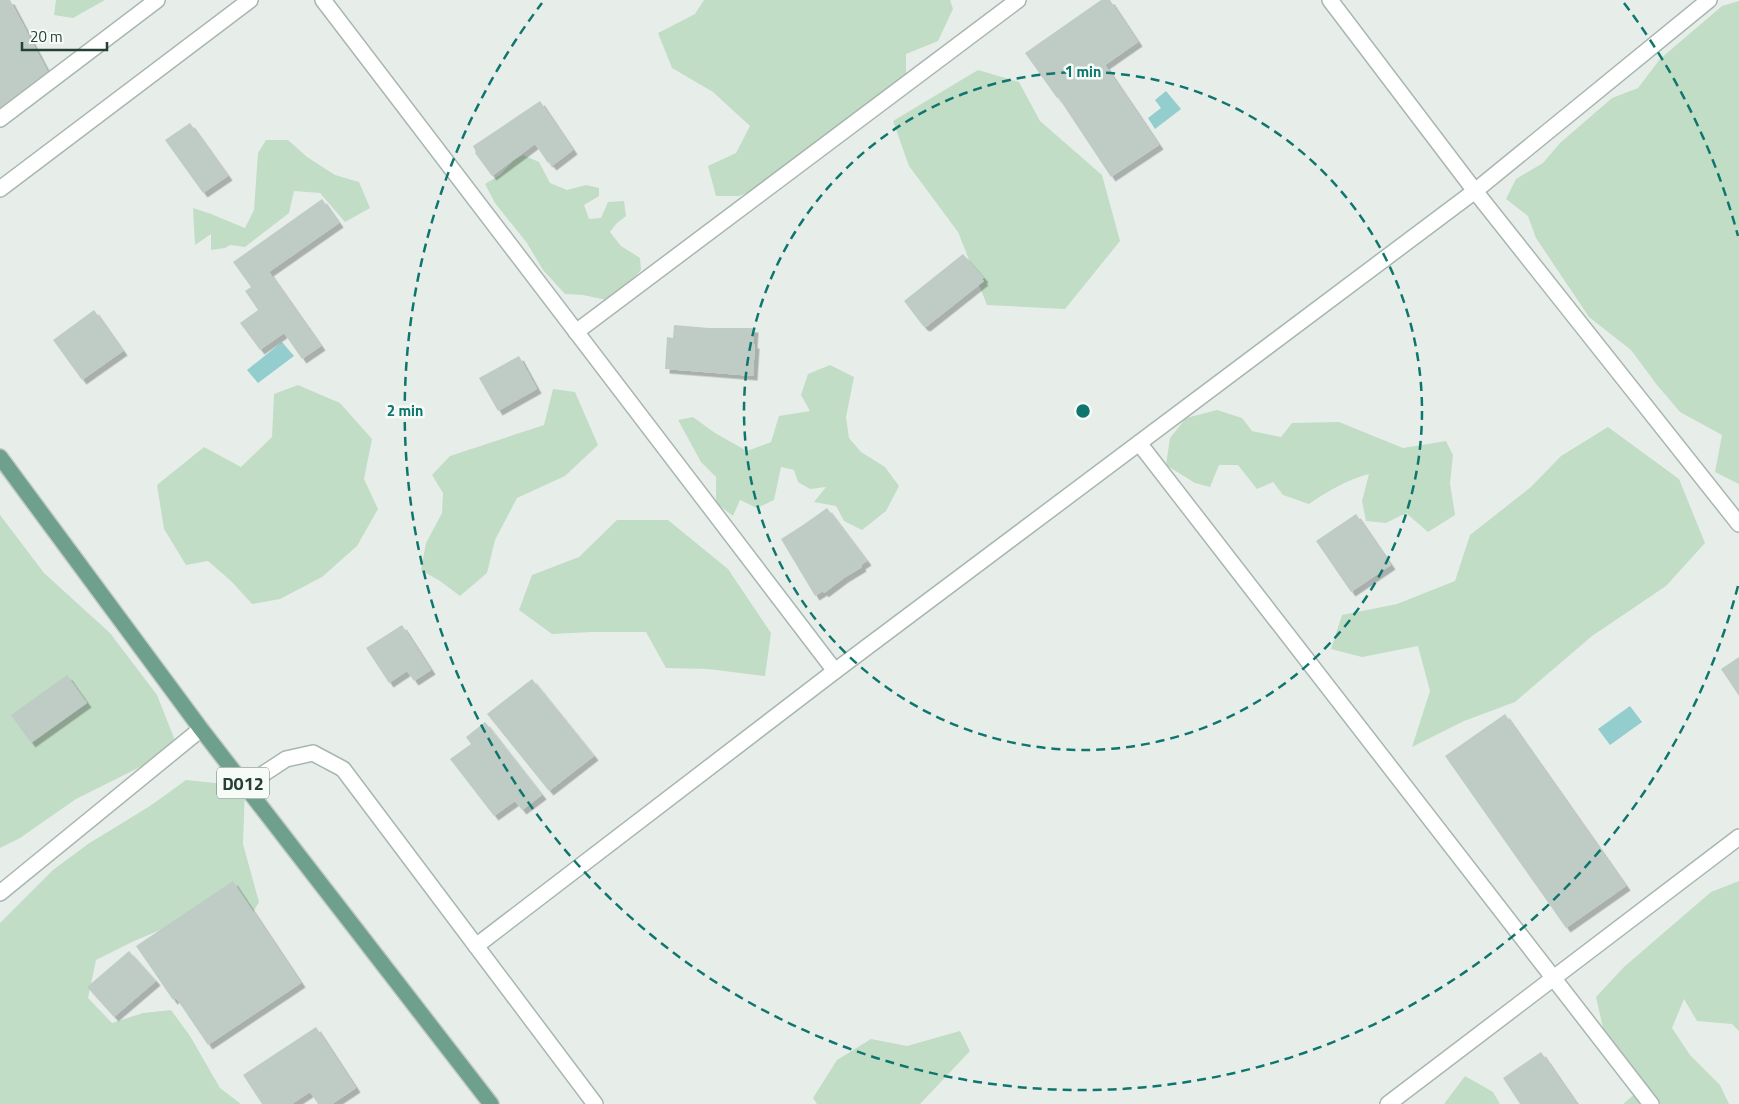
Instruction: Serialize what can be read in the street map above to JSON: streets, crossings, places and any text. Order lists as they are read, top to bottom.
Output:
{
  "streets": {
    "main road": ["D012"]
  },
  "scale_bar": "20 m",
  "rings": ["1 min", "2 min"]
}
